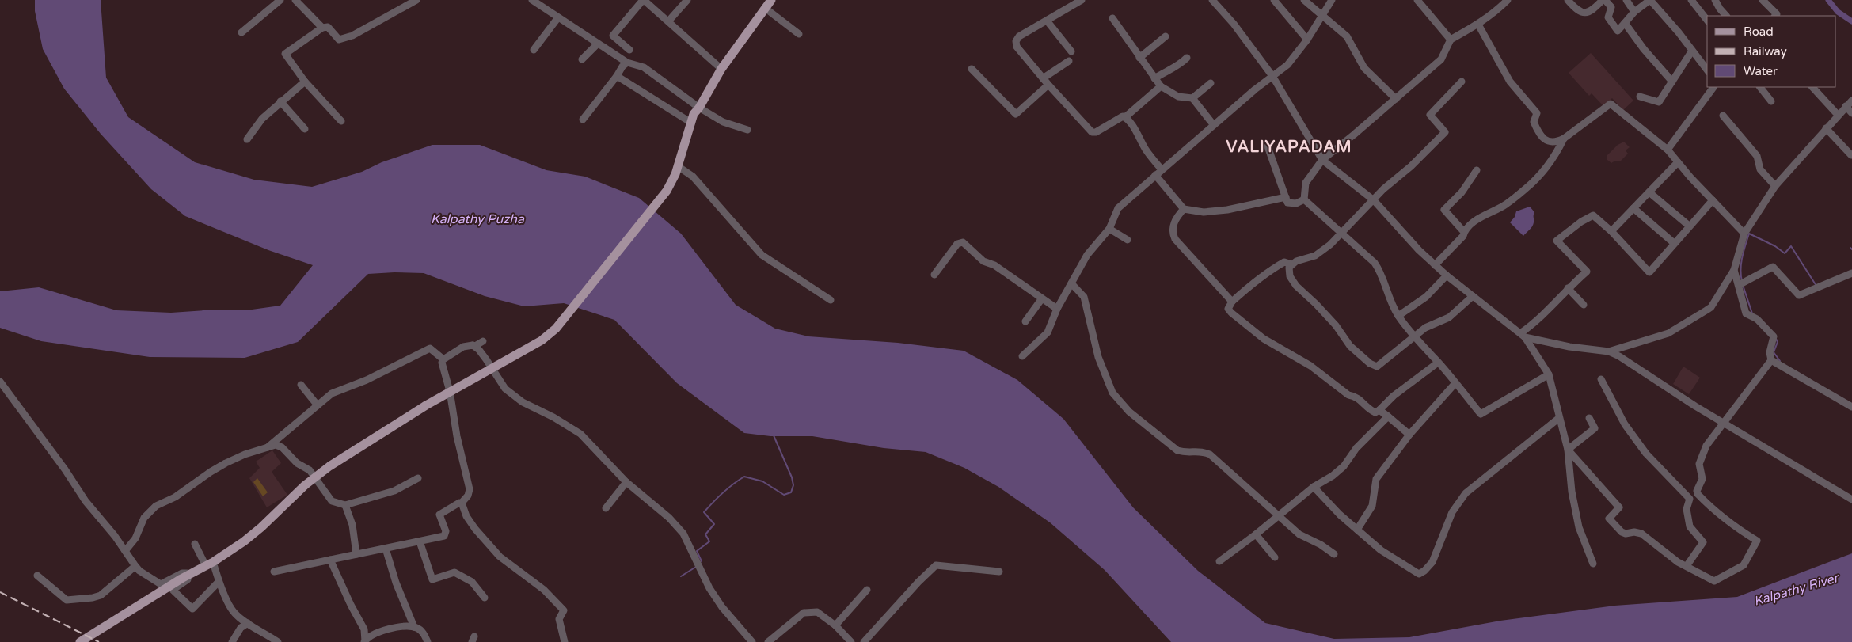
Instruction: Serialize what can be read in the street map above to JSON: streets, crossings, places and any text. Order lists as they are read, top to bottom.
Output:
{
  "districts": ["VALIYAPADAM"],
  "water": ["Kalpathy Puzha", "Kalpathy River"],
  "legend": ["Road", "Railway", "Water"]
}
